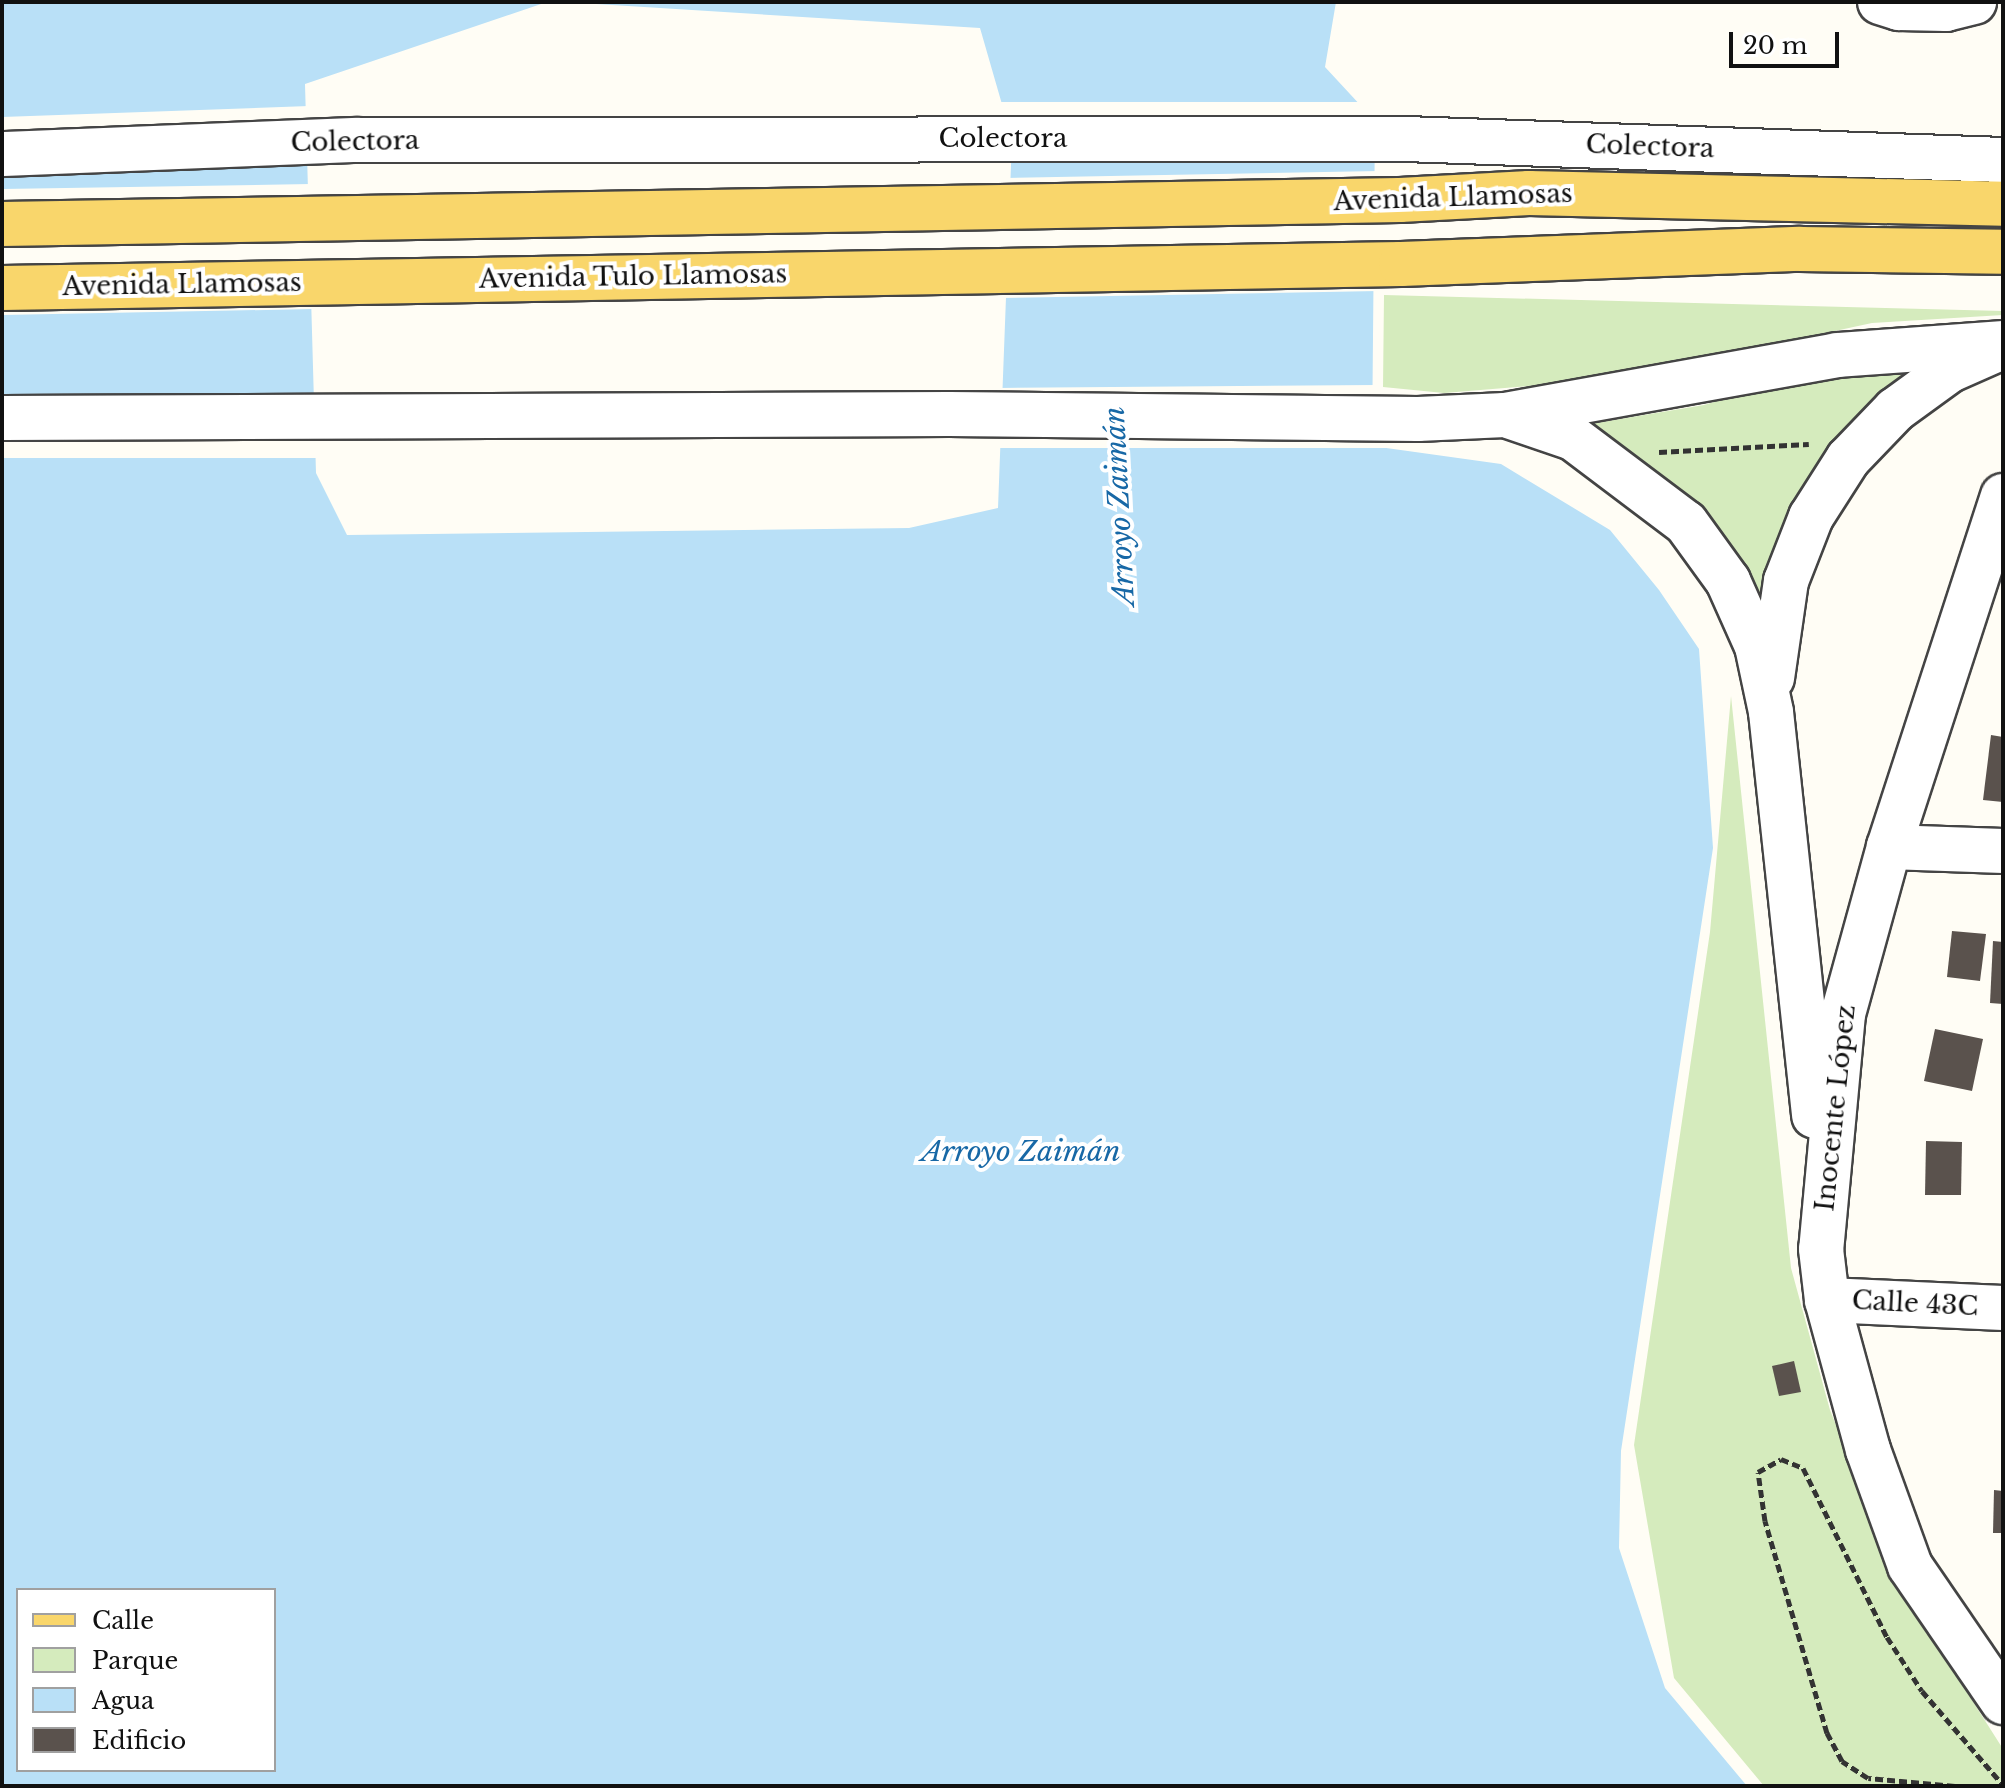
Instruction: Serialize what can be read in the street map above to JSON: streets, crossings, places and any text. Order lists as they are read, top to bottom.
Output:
{
  "streets": {
    "main road": ["Avenida Llamosas", "Avenida Tulo Llamosas"],
    "street": ["Colectora", "Inocente López", "Calle 43C"]
  },
  "crossings": [
    ["Avenida Llamosas", "Avenida Tulo Llamosas"],
    ["Inocente López", "Calle 43C"]
  ],
  "water": ["Arroyo Zaimán"],
  "legend": [
    "Calle",
    "Parque",
    "Agua",
    "Edificio"
  ],
  "scale_bar": "20 m"
}
